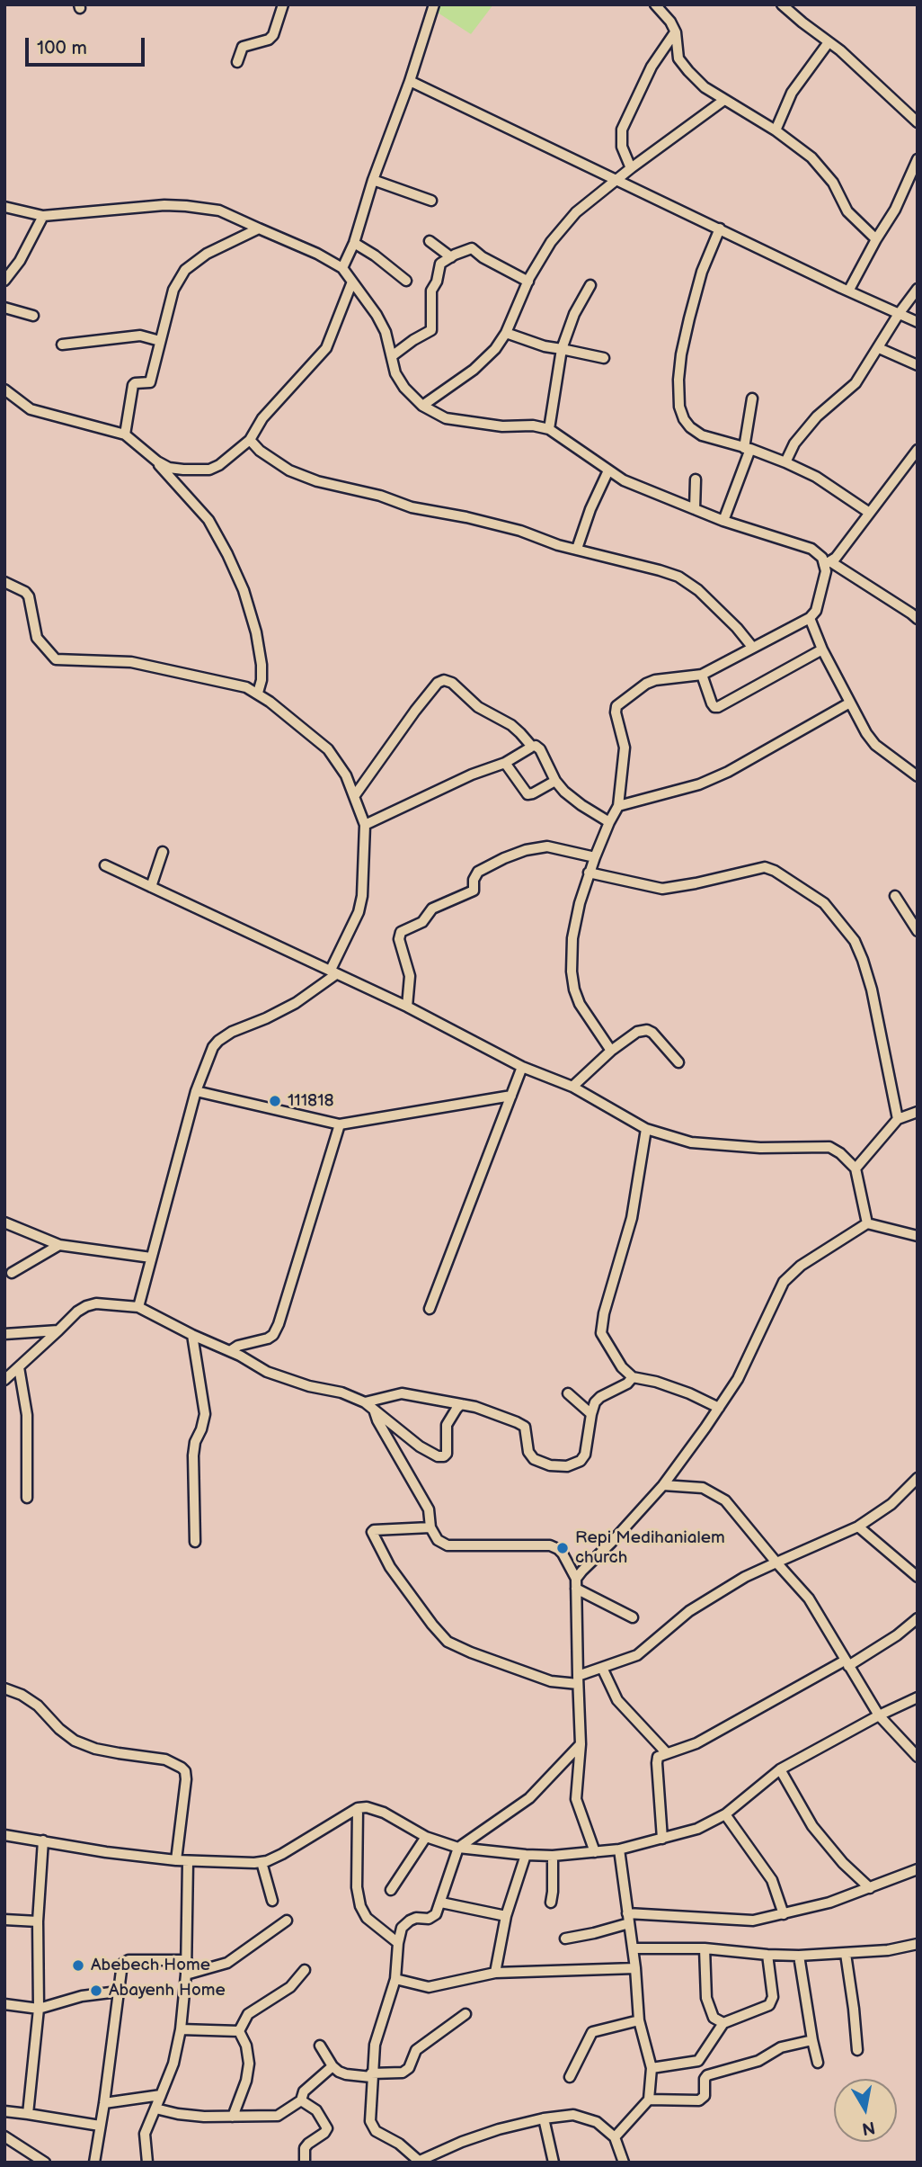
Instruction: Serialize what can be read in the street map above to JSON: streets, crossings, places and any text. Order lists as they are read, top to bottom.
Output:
{
  "places": [
    "111818",
    "Repi Medihanialem church",
    "Abebech Home",
    "Abayenh Home"
  ],
  "scale_bar": "100 m",
  "north": "bottom"
}
